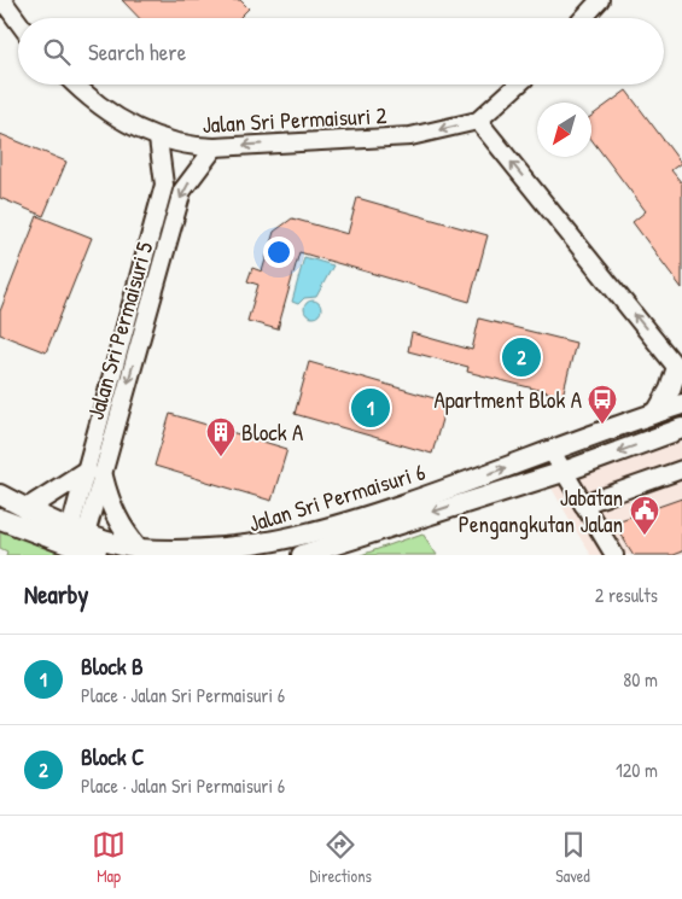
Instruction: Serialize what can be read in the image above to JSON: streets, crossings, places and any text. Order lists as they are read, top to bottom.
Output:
{
  "streets": {
    "street": ["Jalan Sri Permaisuri 2", "Jalan Sri Permaisuri 5", "Jalan Sri Permaisuri 6"]
  },
  "crossings": [
    ["Jalan Sri Permaisuri 2", "Jalan Sri Permaisuri 5"],
    ["Jalan Sri Permaisuri 5", "Jalan Sri Permaisuri 6"]
  ],
  "one_way": ["Jalan Sri Permaisuri 2"],
  "places": {
    "bus stop": ["Apartment Blok A"],
    "building": ["Block A"],
    "public building": ["Jabatan Pengangkutan Jalan"]
  },
  "north": "bottom left",
  "page": {
    "search": "Search here",
    "pins": ["2", "1"],
    "heading": ["Nearby", "2 results"],
    "list": [
      {
        "mark": "1",
        "name": "Block B",
        "note": "Place · Jalan Sri Permaisuri 6",
        "value": "80 m"
      },
      {
        "mark": "2",
        "name": "Block C",
        "note": "Place · Jalan Sri Permaisuri 6",
        "value": "120 m"
      }
    ],
    "nav": ["Map", "Directions", "Saved"]
  }
}
